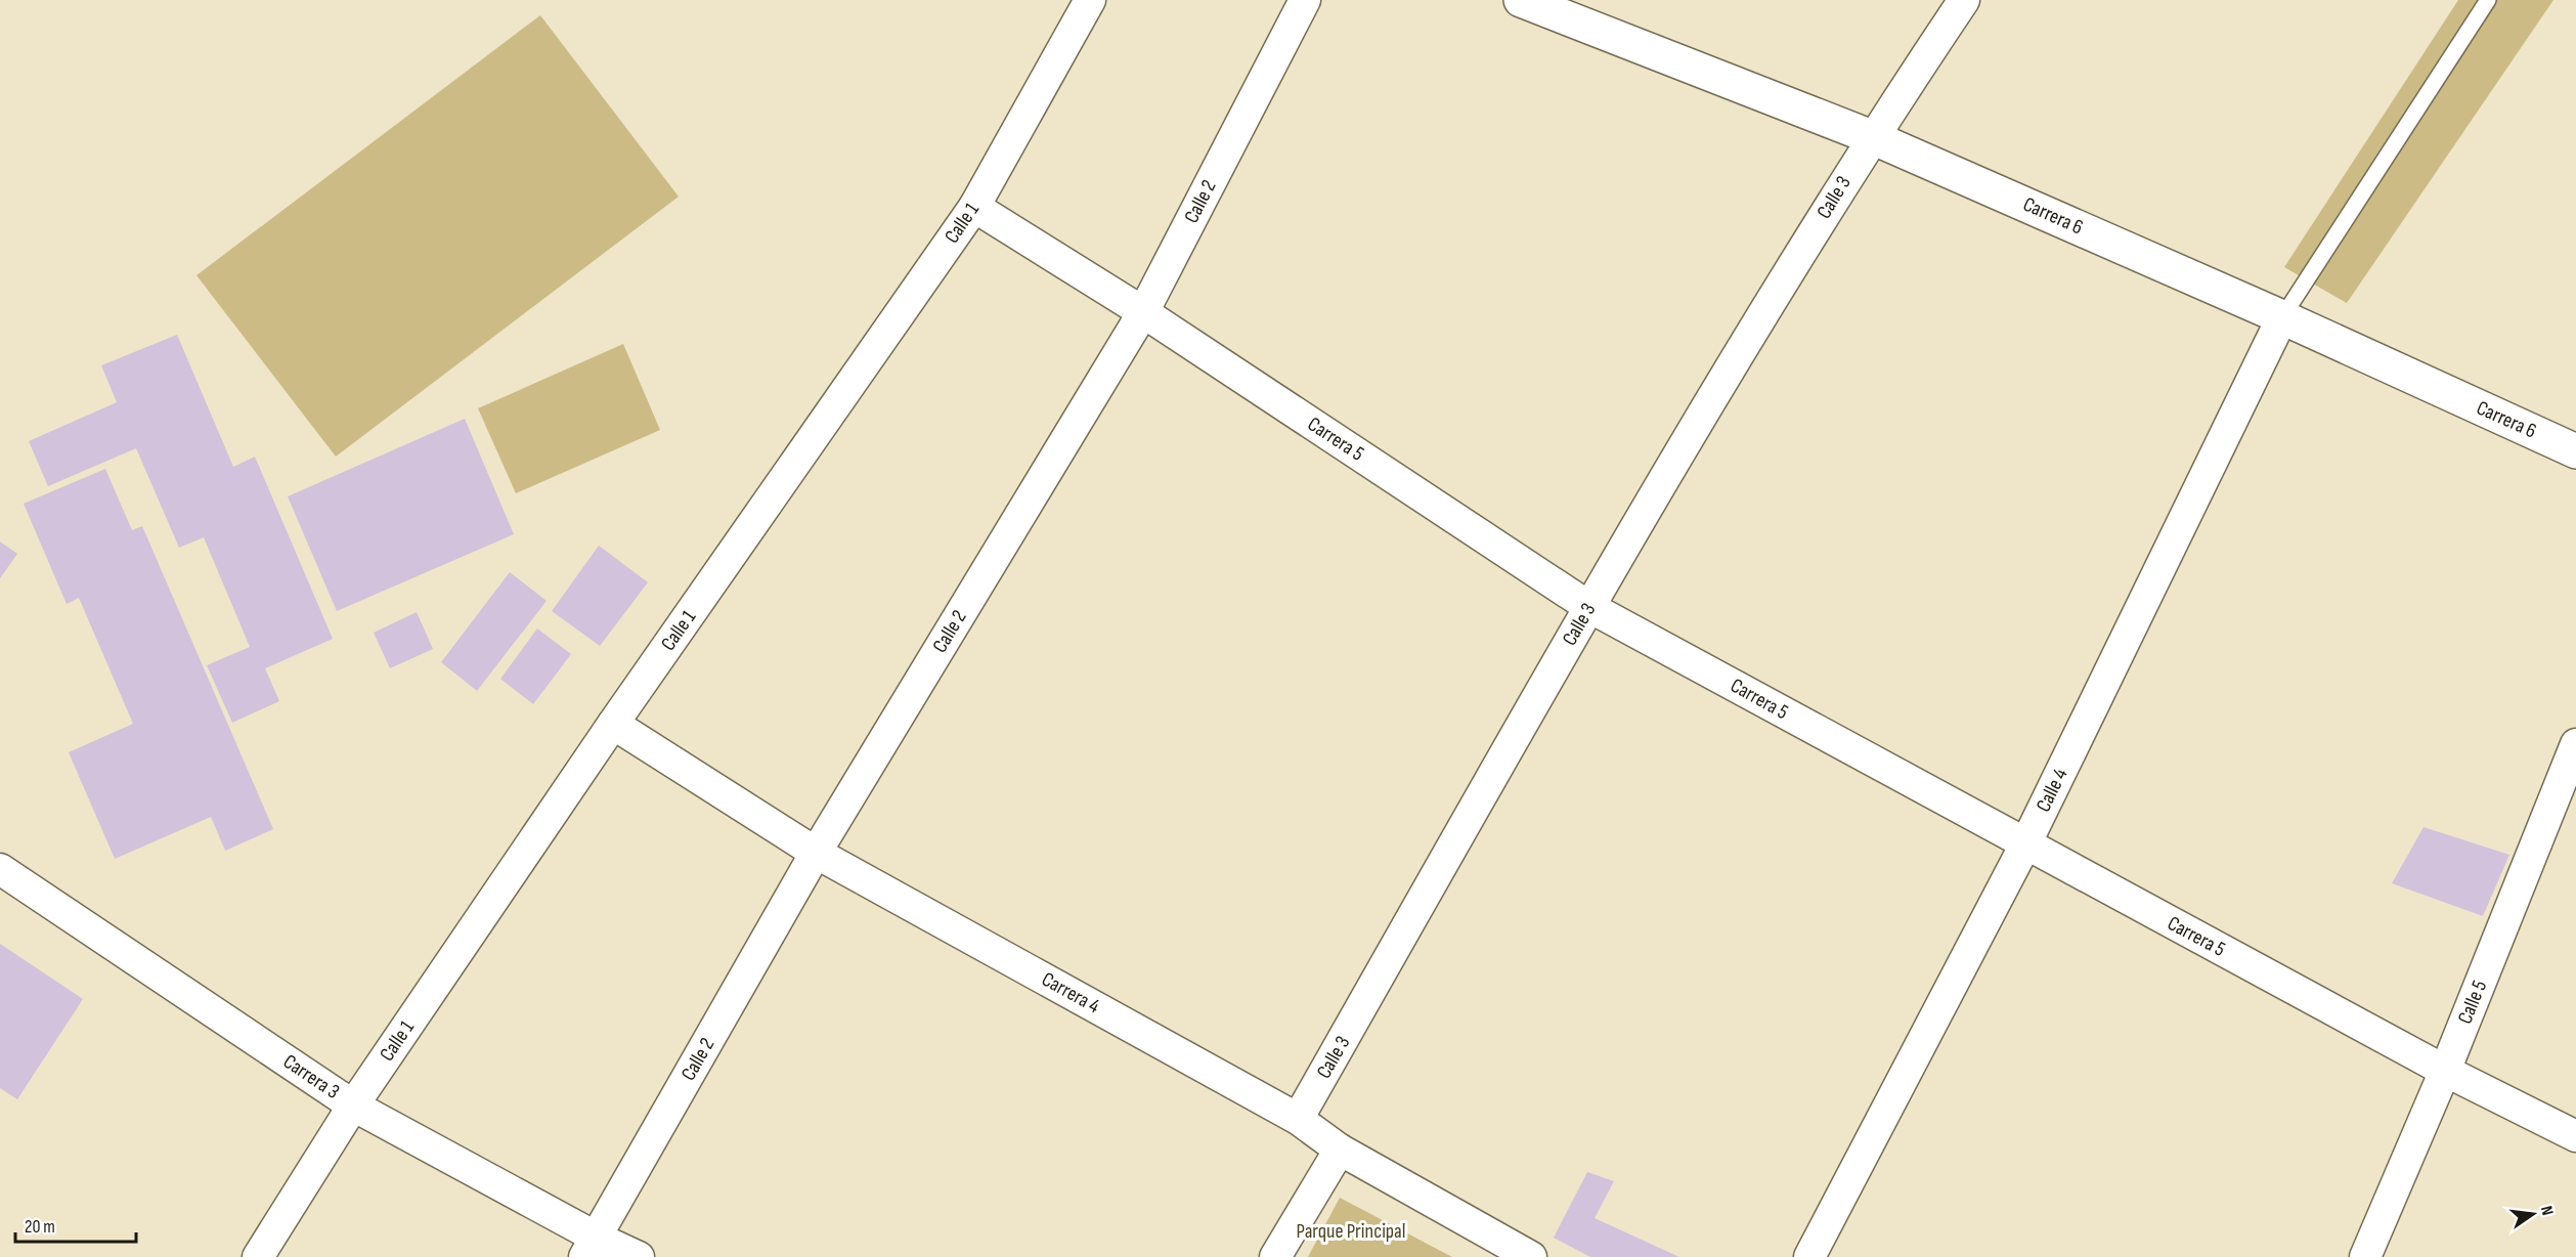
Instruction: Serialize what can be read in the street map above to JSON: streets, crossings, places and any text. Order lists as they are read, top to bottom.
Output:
{
  "streets": {
    "street": [
      "Calle 3",
      "Calle 2",
      "Carrera 6",
      "Calle 1",
      "Carrera 5",
      "Calle 4",
      "Carrera 4",
      "Calle 5",
      "Carrera 3"
    ]
  },
  "crossings": [
    ["Calle 3", "Carrera 6"],
    ["Calle 3", "Carrera 5"],
    ["Calle 3", "Carrera 4"],
    ["Calle 2", "Carrera 5"],
    ["Calle 2", "Carrera 4"],
    ["Calle 2", "Carrera 3"],
    ["Carrera 6", "Calle 4"],
    ["Calle 1", "Carrera 5"],
    ["Calle 1", "Carrera 4"],
    ["Calle 1", "Carrera 3"],
    ["Carrera 5", "Calle 4"],
    ["Carrera 5", "Calle 5"]
  ],
  "parks": ["Parque Principal"],
  "scale_bar": "20 m",
  "north": "right"
}
